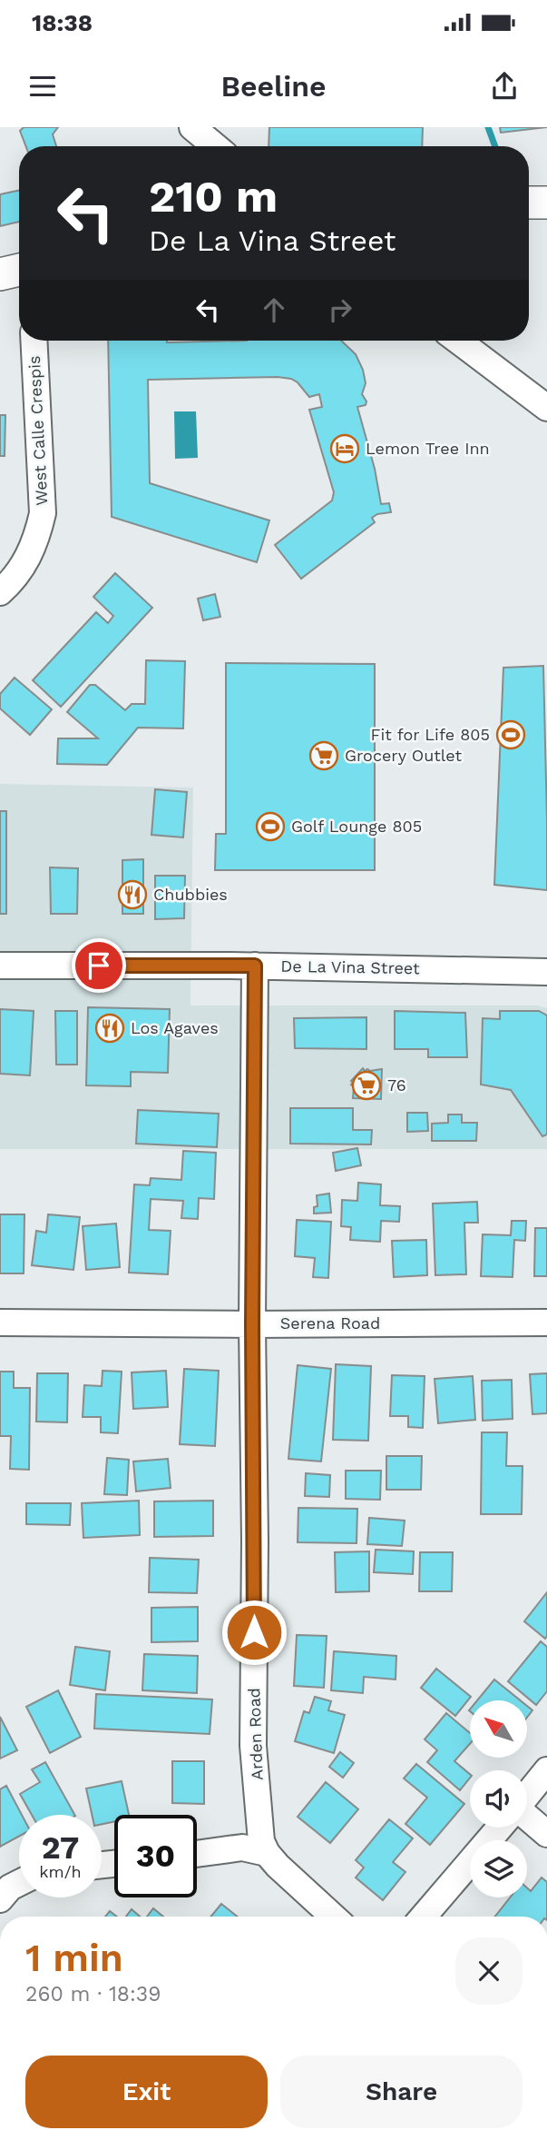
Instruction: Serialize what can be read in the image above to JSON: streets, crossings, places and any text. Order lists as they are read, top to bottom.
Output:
{
  "streets": {
    "street": [
      "West Calle Crespis",
      "De La Vina Street",
      "Serena Road",
      "Arden Road"
    ]
  },
  "crossings": [
    ["De La Vina Street", "Arden Road"],
    ["Serena Road", "Arden Road"]
  ],
  "places": {
    "hotel": ["Lemon Tree Inn"],
    "sports": ["Fit for Life 805", "Golf Lounge 805"],
    "supermarket": ["Grocery Outlet", "76"],
    "restaurant": ["Chubbies", "Los Agaves"]
  },
  "north": "top left",
  "page": {
    "status": "18:38",
    "header": "Beeline",
    "turn": ["210 m", "De La Vina Street"],
    "speed": "27 km/h",
    "limit": "30",
    "heading": ["1 min", "260 m · 18:39"],
    "buttons": ["Exit", "Share"]
  }
}
